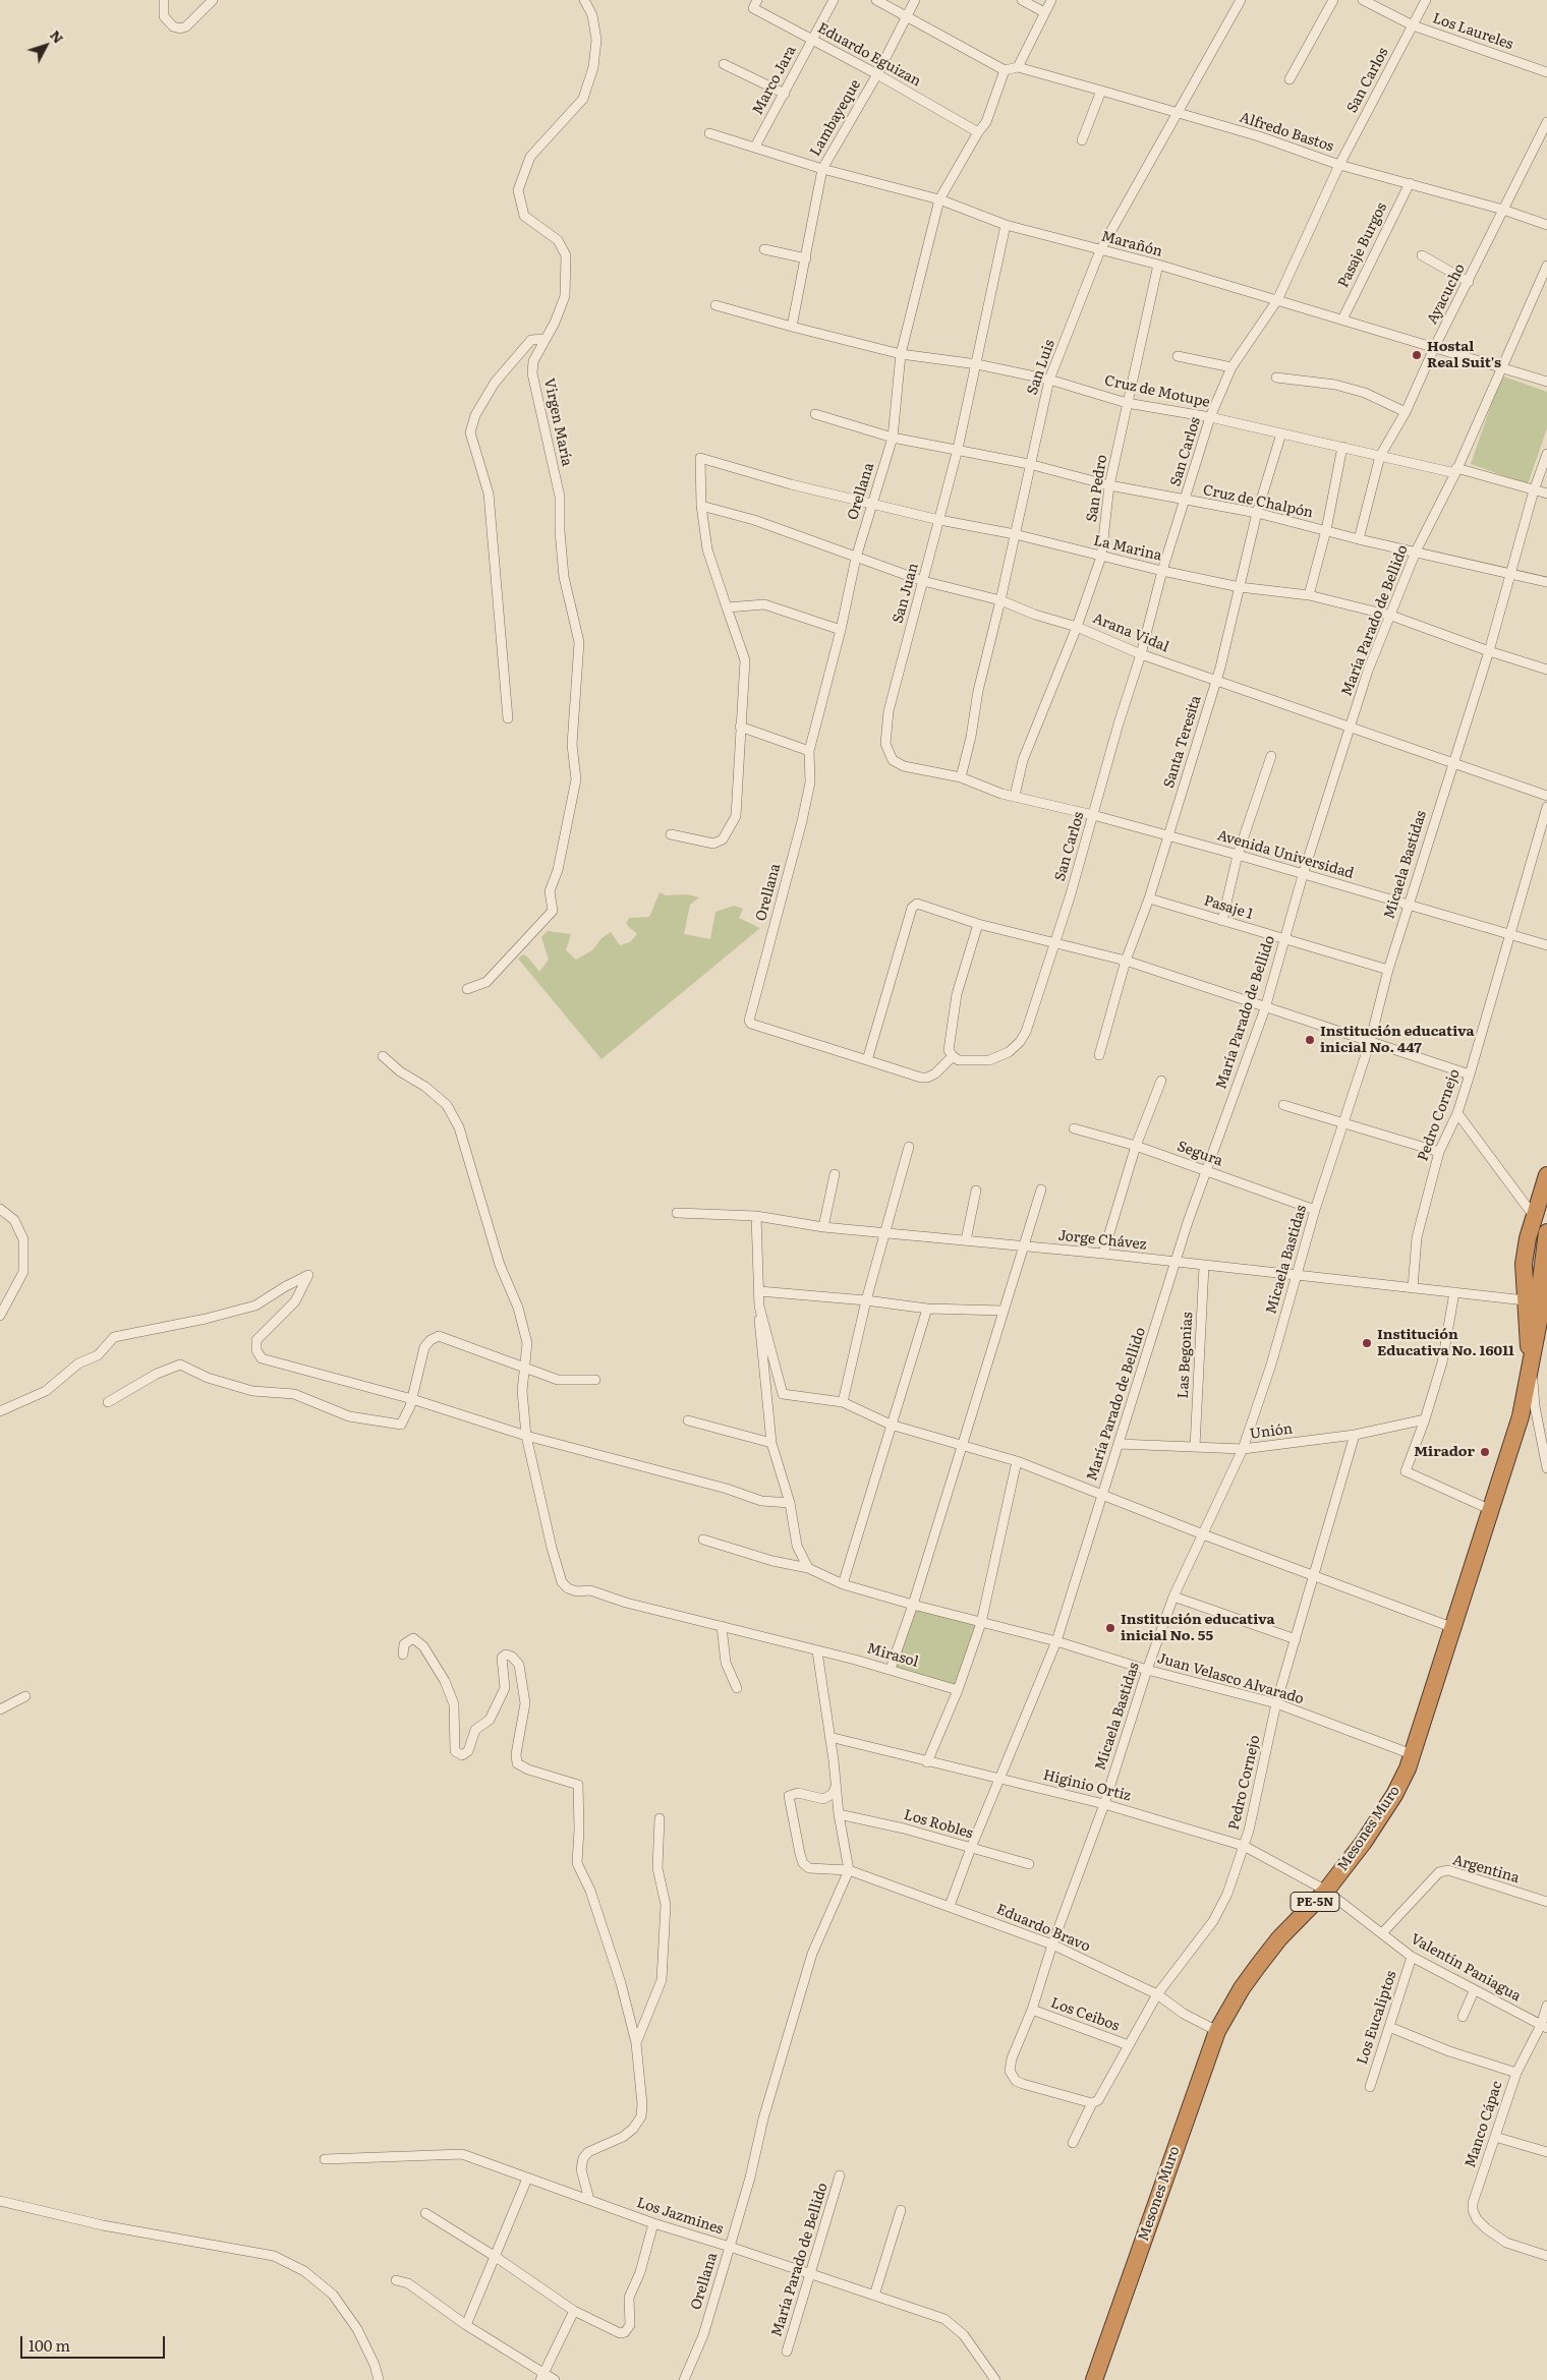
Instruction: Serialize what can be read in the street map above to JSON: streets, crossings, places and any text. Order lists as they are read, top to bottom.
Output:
{
  "streets": {
    "highway": ["Mesones Muro", "PE-5N"],
    "street": [
      "Los Laureles",
      "Eduardo Eguizan",
      "Marco Jara",
      "San Carlos",
      "Lambayeque",
      "Alfredo Bastos",
      "Marañón",
      "Pasaje Burgos",
      "Ayacucho",
      "San Luis",
      "Cruz de Motupe",
      "Virgen María",
      "San Pedro",
      "Orellana",
      "Cruz de Chalpón",
      "La Marina",
      "San Juan",
      "María Parado de Bellido",
      "Arana Vidal",
      "Santa Teresita",
      "Avenida Universidad",
      "Micaela Bastidas",
      "Pasaje 1",
      "Pedro Cornejo",
      "Segura",
      "Jorge Chávez",
      "Las Begonias",
      "Unión",
      "Mirasol",
      "Juan Velasco Alvarado",
      "Higinio Ortiz",
      "Los Robles",
      "Argentina",
      "Eduardo Bravo",
      "Valentín Paniagua",
      "Los Ceibos",
      "Los Eucaliptos",
      "Manco Cápac",
      "Los Jazmines"
    ]
  },
  "crossings": [
    ["Los Laureles", "San Carlos"],
    ["Eduardo Eguizan", "Marco Jara"],
    ["Eduardo Eguizan", "Lambayeque"],
    ["Eduardo Eguizan", "Orellana"],
    ["Marco Jara", "Marañón"],
    ["San Carlos", "Alfredo Bastos"],
    ["San Carlos", "Marañón"],
    ["San Carlos", "Cruz de Motupe"],
    ["San Carlos", "Cruz de Chalpón"],
    ["San Carlos", "La Marina"],
    ["San Carlos", "Arana Vidal"],
    ["San Carlos", "Avenida Universidad"],
    ["Lambayeque", "Marañón"],
    ["Lambayeque", "Cruz de Motupe"],
    ["Alfredo Bastos", "Pasaje Burgos"],
    ["Alfredo Bastos", "Ayacucho"],
    ["Alfredo Bastos", "San Luis"],
    ["Marañón", "Pasaje Burgos"],
    ["Marañón", "Ayacucho"],
    ["Marañón", "San Luis"],
    ["Marañón", "San Pedro"],
    ["Marañón", "Orellana"],
    ["Marañón", "San Juan"],
    ["Marañón", "María Parado de Bellido"],
    ["Ayacucho", "Cruz de Motupe"],
    ["Ayacucho", "Cruz de Chalpón"],
    ["San Luis", "Cruz de Motupe"],
    ["San Luis", "Cruz de Chalpón"],
    ["San Luis", "La Marina"],
    ["San Luis", "San Juan"],
    ["San Luis", "Arana Vidal"],
    ["Cruz de Motupe", "San Pedro"],
    ["Cruz de Motupe", "Orellana"],
    ["Cruz de Motupe", "San Juan"],
    ["Cruz de Motupe", "María Parado de Bellido"],
    ["Cruz de Motupe", "Santa Teresita"],
    ["Cruz de Motupe", "Micaela Bastidas"],
    ["San Pedro", "Cruz de Chalpón"],
    ["San Pedro", "La Marina"],
    ["San Pedro", "San Juan"],
    ["San Pedro", "Arana Vidal"],
    ["San Pedro", "Avenida Universidad"],
    ["Orellana", "Cruz de Chalpón"],
    ["Orellana", "La Marina"],
    ["Orellana", "Arana Vidal"],
    ["Orellana", "Eduardo Bravo"],
    ["Orellana", "Los Jazmines"],
    ["Cruz de Chalpón", "San Juan"],
    ["Cruz de Chalpón", "María Parado de Bellido"],
    ["Cruz de Chalpón", "Santa Teresita"],
    ["Cruz de Chalpón", "Micaela Bastidas"],
    ["La Marina", "San Juan"],
    ["La Marina", "María Parado de Bellido"],
    ["La Marina", "Arana Vidal"],
    ["La Marina", "Santa Teresita"],
    ["La Marina", "Micaela Bastidas"],
    ["San Juan", "Arana Vidal"],
    ["San Juan", "Avenida Universidad"],
    ["María Parado de Bellido", "Arana Vidal"],
    ["María Parado de Bellido", "Avenida Universidad"],
    ["María Parado de Bellido", "Pasaje 1"],
    ["María Parado de Bellido", "Segura"],
    ["María Parado de Bellido", "Jorge Chávez"],
    ["María Parado de Bellido", "Unión"],
    ["María Parado de Bellido", "Juan Velasco Alvarado"],
    ["María Parado de Bellido", "Higinio Ortiz"],
    ["María Parado de Bellido", "Los Robles"],
    ["María Parado de Bellido", "Eduardo Bravo"],
    ["María Parado de Bellido", "Los Jazmines"],
    ["Arana Vidal", "Santa Teresita"],
    ["Arana Vidal", "Micaela Bastidas"],
    ["Santa Teresita", "Avenida Universidad"],
    ["Santa Teresita", "Pasaje 1"],
    ["Avenida Universidad", "Micaela Bastidas"],
    ["Avenida Universidad", "Pedro Cornejo"],
    ["Micaela Bastidas", "Pasaje 1"],
    ["Micaela Bastidas", "Pedro Cornejo"],
    ["Micaela Bastidas", "Segura"],
    ["Micaela Bastidas", "Jorge Chávez"],
    ["Micaela Bastidas", "Unión"],
    ["Micaela Bastidas", "Juan Velasco Alvarado"],
    ["Micaela Bastidas", "Higinio Ortiz"],
    ["Micaela Bastidas", "Eduardo Bravo"],
    ["Micaela Bastidas", "Los Ceibos"],
    ["Pedro Cornejo", "Jorge Chávez"],
    ["Pedro Cornejo", "Unión"],
    ["Pedro Cornejo", "Juan Velasco Alvarado"],
    ["Pedro Cornejo", "Higinio Ortiz"],
    ["Pedro Cornejo", "Eduardo Bravo"],
    ["Pedro Cornejo", "Los Ceibos"],
    ["Jorge Chávez", "Las Begonias"],
    ["Jorge Chávez", "PE-5N"],
    ["Las Begonias", "Unión"],
    ["Juan Velasco Alvarado", "Mesones Muro"],
    ["Higinio Ortiz", "Mesones Muro"],
    ["Higinio Ortiz", "Valentín Paniagua"],
    ["Mesones Muro", "PE-5N"],
    ["Mesones Muro", "Eduardo Bravo"],
    ["Mesones Muro", "Valentín Paniagua"],
    ["Argentina", "Valentín Paniagua"],
    ["Valentín Paniagua", "Los Eucaliptos"],
    ["Valentín Paniagua", "Manco Cápac"]
  ],
  "places": [
    "Hostal Real Suit's",
    "Institución educativa inicial No. 447",
    "Institución Educativa No. 16011",
    "Mirador",
    "Institución educativa inicial No. 55"
  ],
  "scale_bar": "100 m",
  "north": "top right"
}
